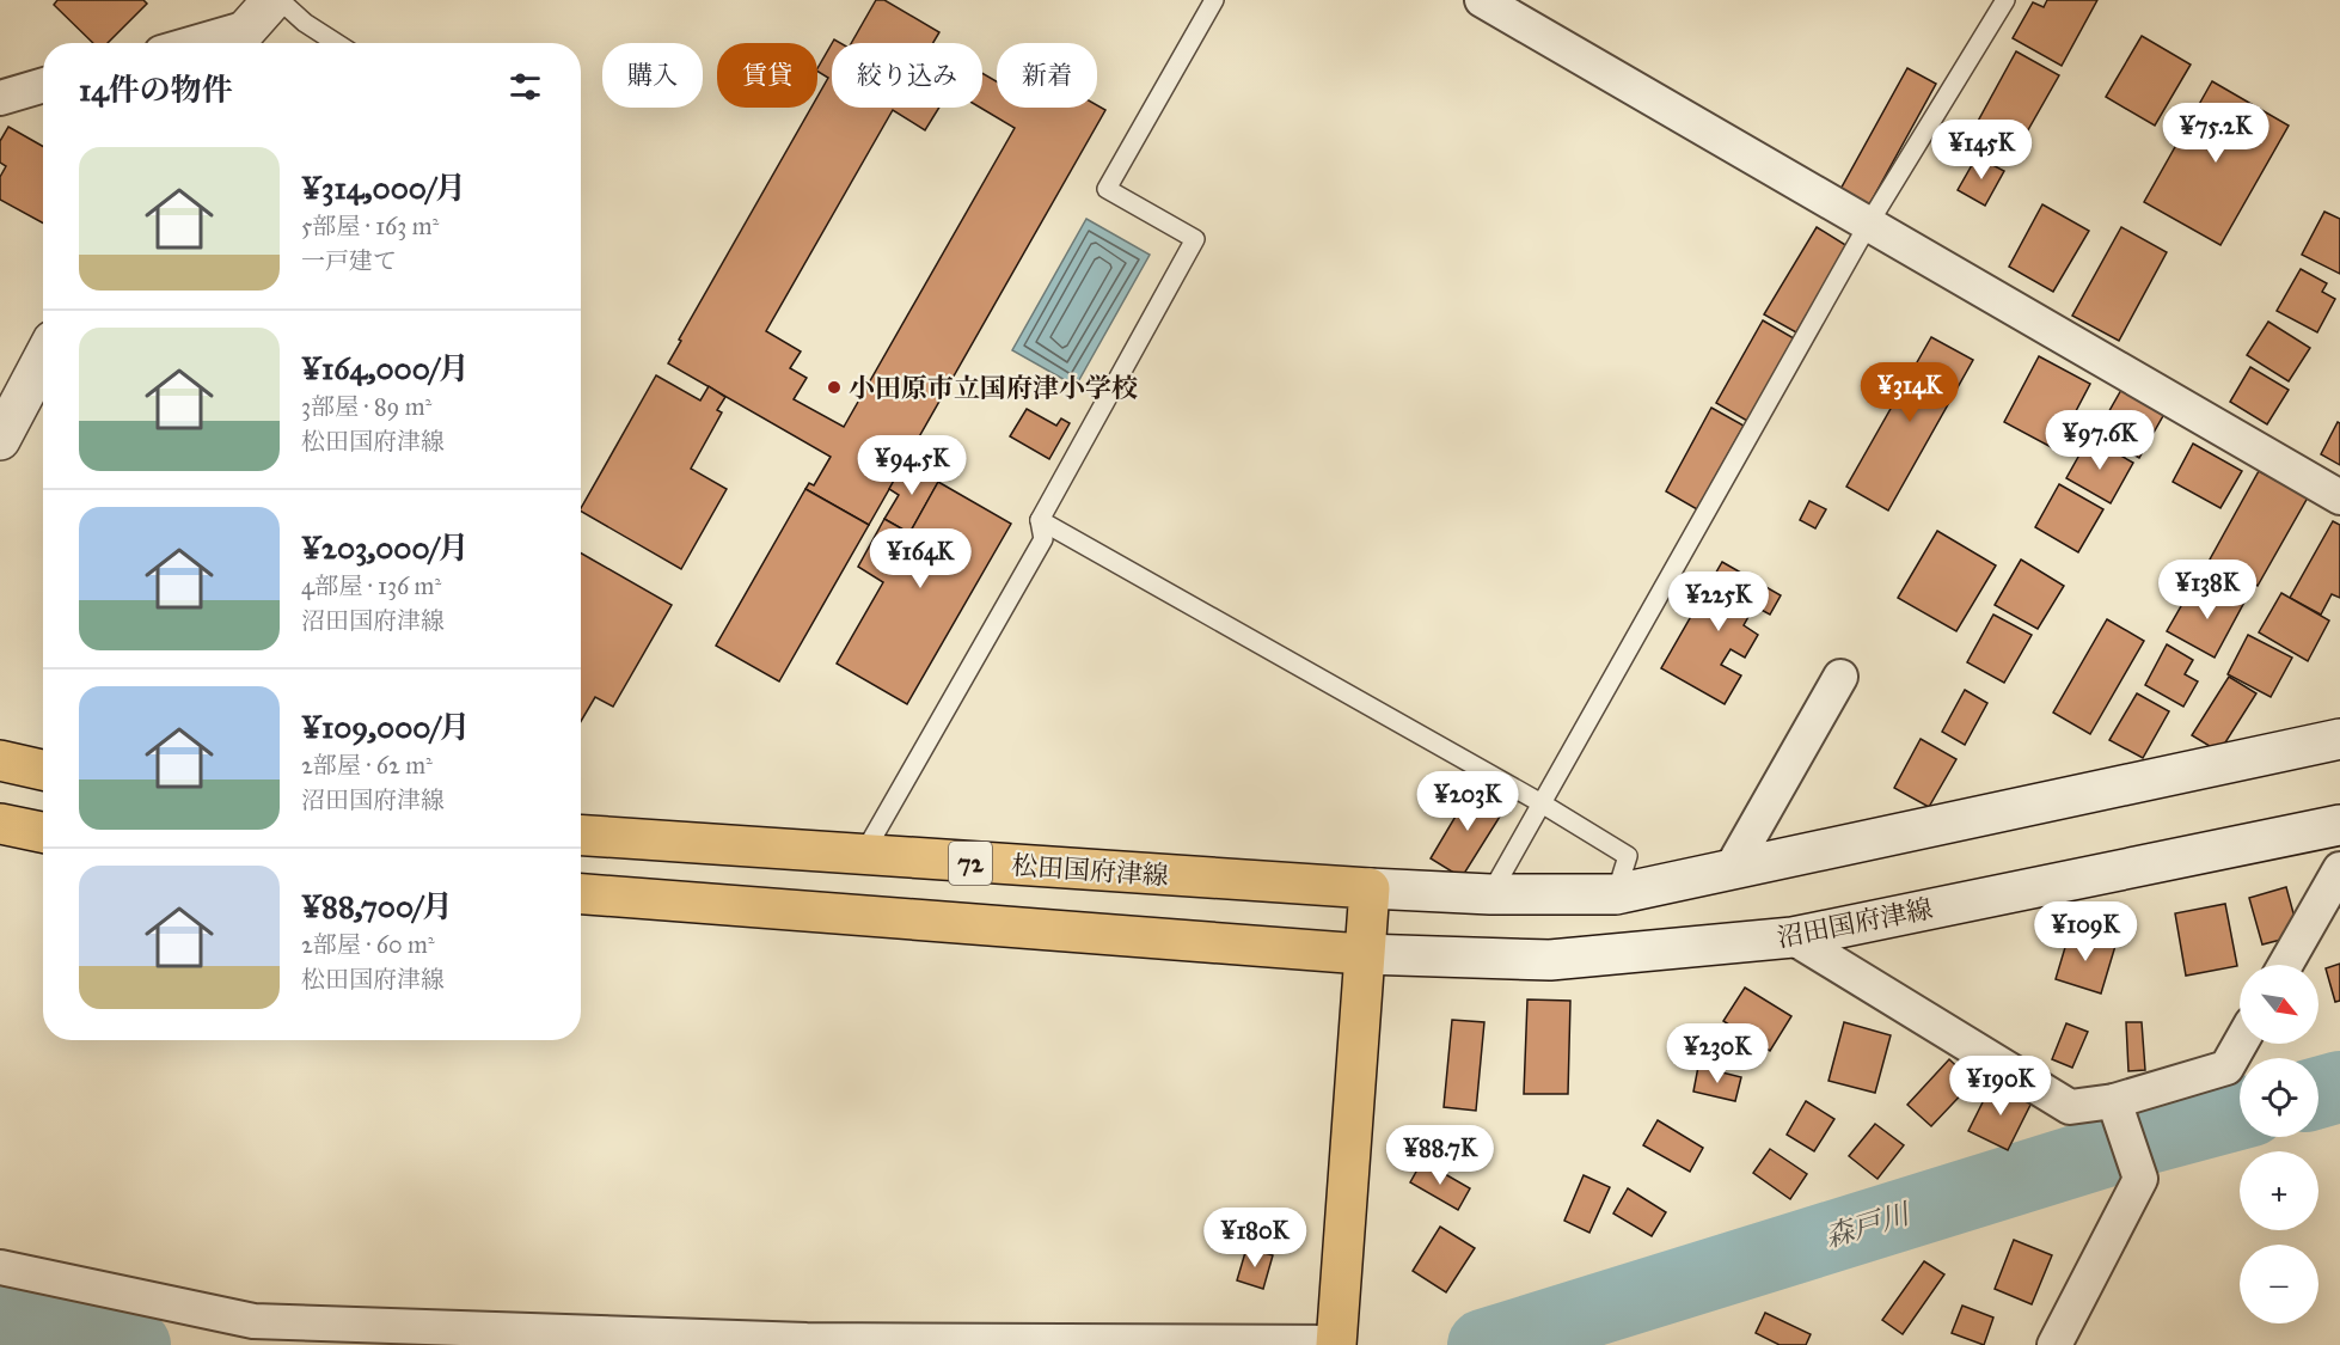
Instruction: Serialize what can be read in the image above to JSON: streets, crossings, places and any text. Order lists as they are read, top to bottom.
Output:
{
  "streets": {
    "main road": ["72", "松田国府津線", "沼田国府津線"]
  },
  "crossings": [
    ["72", "沼田国府津線"]
  ],
  "water": ["森戸川"],
  "places": ["小田原市立国府津小学校"],
  "north": "bottom right",
  "page": {
    "chip": [
      "購入",
      "賃貸",
      "絞り込み",
      "新着"
    ],
    "heading": "14件の物件",
    "price": [
      "¥75.2K",
      "¥145K",
      "¥314K",
      "¥97.6K",
      "¥94.5K",
      "¥164K",
      "¥138K",
      "¥225K",
      "¥203K",
      "¥109K",
      "¥230K",
      "¥190K",
      "¥88.7K",
      "¥180K"
    ],
    "list": [
      {
        "name": "¥314,000/月",
        "note": "5部屋 · 163 m² · 一戸建て"
      },
      {
        "name": "¥164,000/月",
        "note": "3部屋 · 89 m² · 松田国府津線"
      },
      {
        "name": "¥203,000/月",
        "note": "4部屋 · 136 m² · 沼田国府津線"
      },
      {
        "name": "¥109,000/月",
        "note": "2部屋 · 62 m² · 沼田国府津線"
      },
      {
        "name": "¥88,700/月",
        "note": "2部屋 · 60 m² · 松田国府津線"
      }
    ],
    "map_buttons": ["+", "−"]
  }
}
